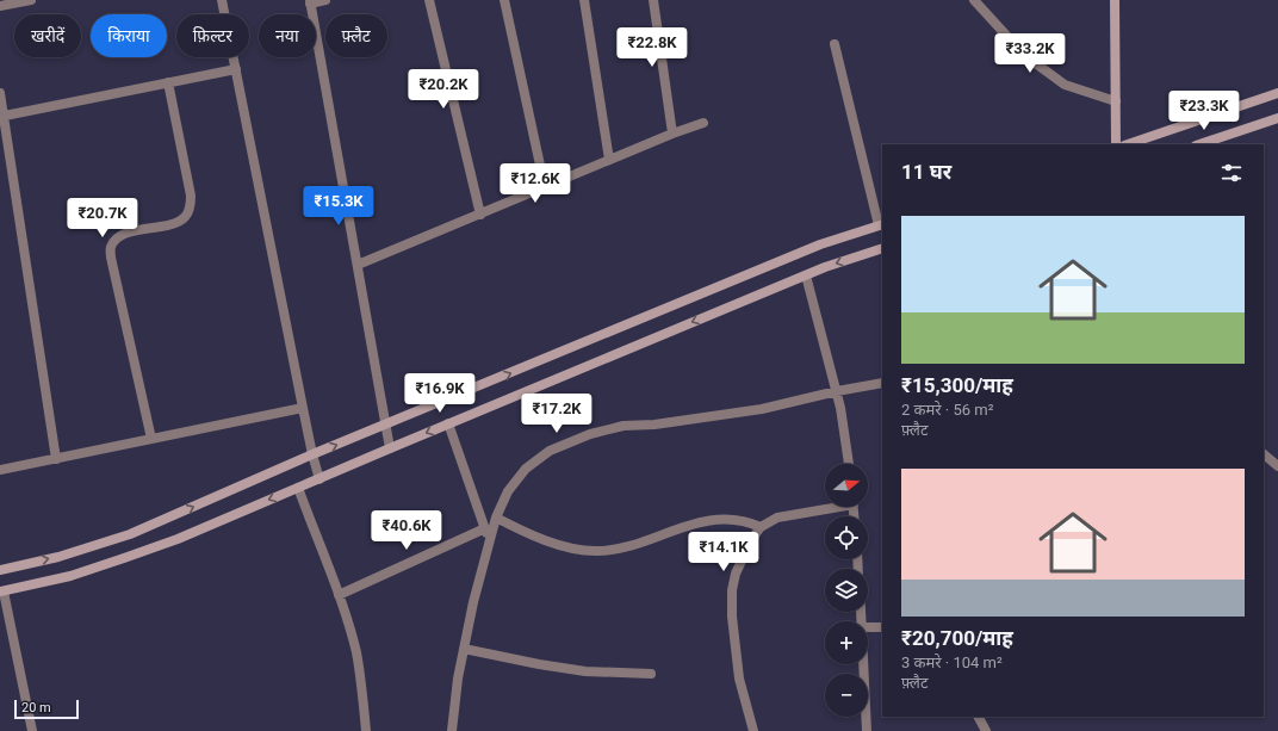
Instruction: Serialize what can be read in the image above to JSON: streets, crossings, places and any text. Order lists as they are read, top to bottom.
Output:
{
  "scale_bar": "20 m",
  "north": "right",
  "page": {
    "chip": [
      "खरीदें",
      "किराया",
      "फ़िल्टर",
      "नया",
      "फ़्लैट"
    ],
    "price": [
      "₹22.8K",
      "₹33.2K",
      "₹20.2K",
      "₹23.3K",
      "₹12.6K",
      "₹15.3K",
      "₹20.7K",
      "₹16.9K",
      "₹17.2K",
      "₹40.6K",
      "₹14.1K"
    ],
    "heading": "11 घर",
    "list": [
      {
        "name": "₹15,300/माह",
        "note": "2 कमरे · 56 m² · फ़्लैट"
      },
      {
        "name": "₹20,700/माह",
        "note": "3 कमरे · 104 m² · फ़्लैट"
      }
    ],
    "map_buttons": ["+", "−"],
    "scale": "20 m"
  }
}
